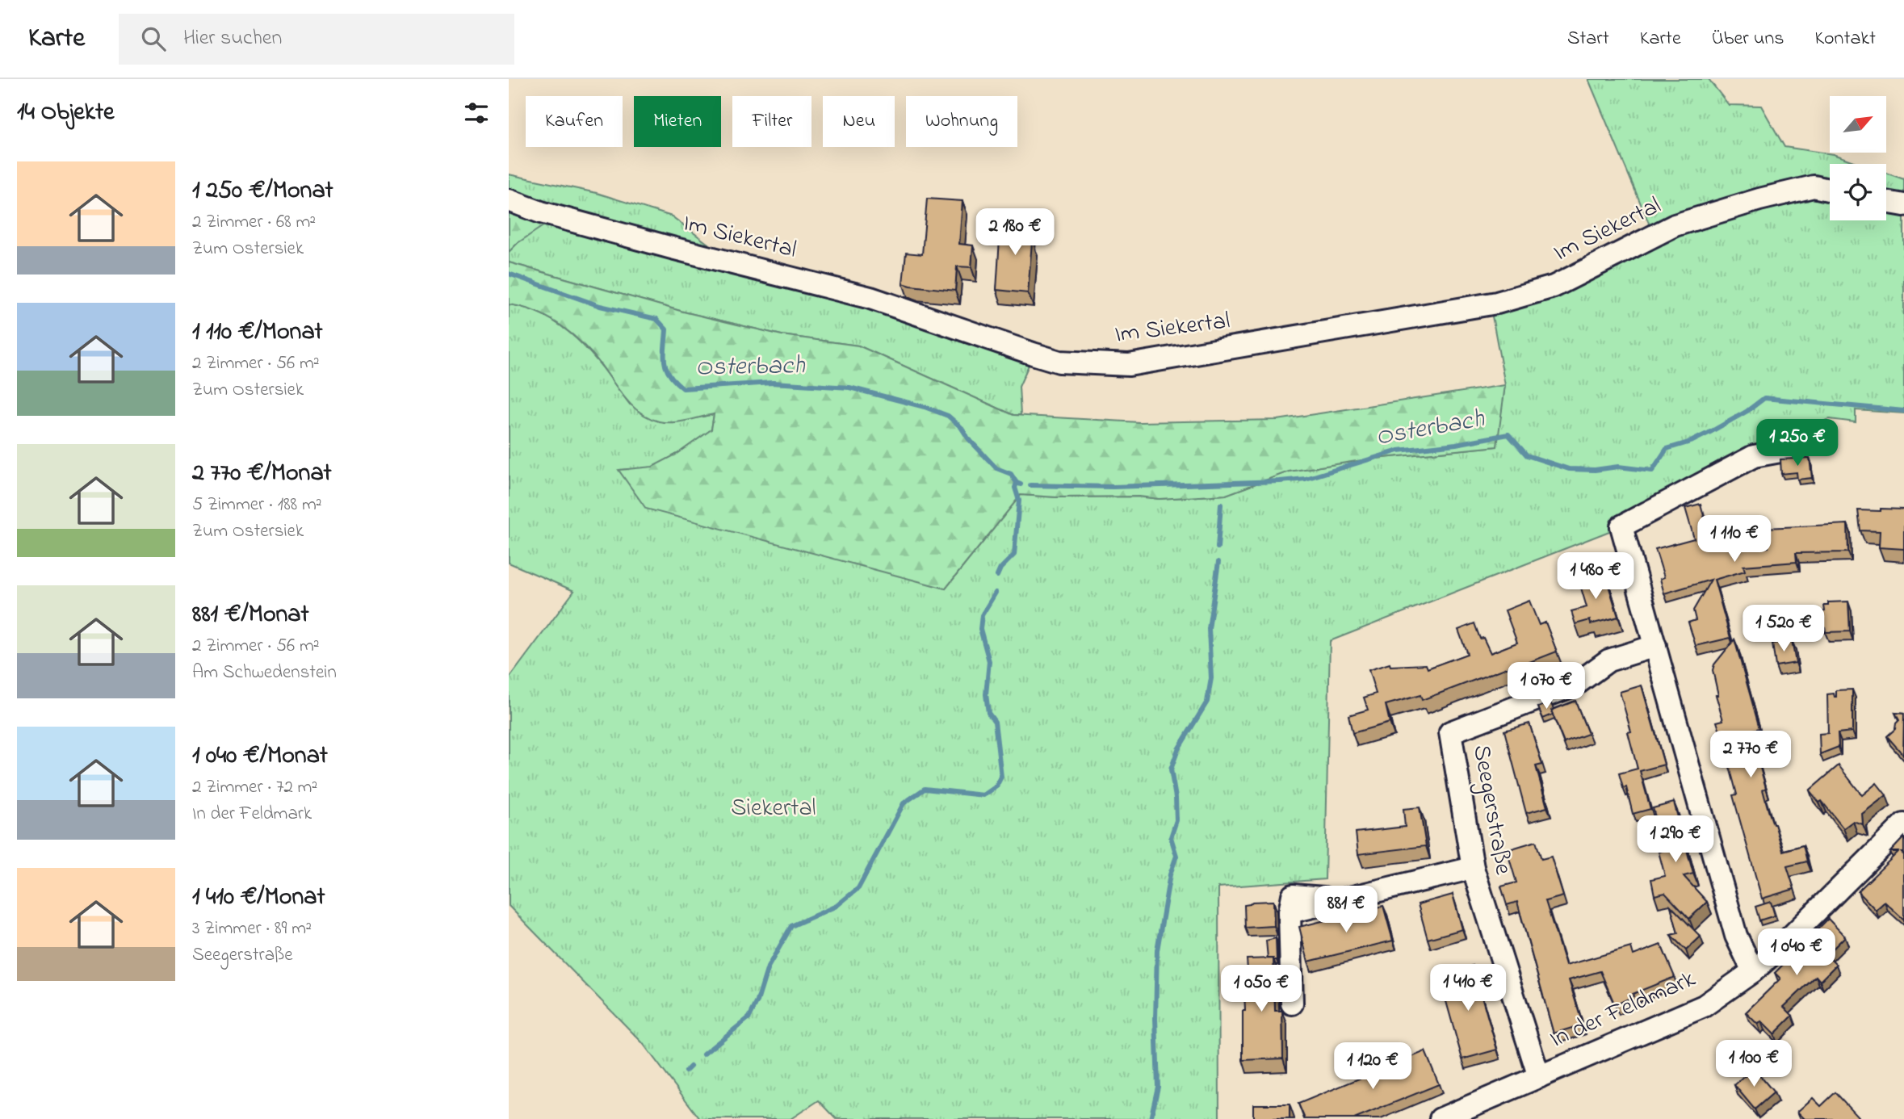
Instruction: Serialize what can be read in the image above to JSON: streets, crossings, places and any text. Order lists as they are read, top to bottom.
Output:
{
  "streets": {
    "street": ["Im Siekertal", "Seegerstraße", "In der Feldmark"]
  },
  "crossings": [
    ["Seegerstraße", "In der Feldmark"]
  ],
  "water": ["Osterbach"],
  "parks": ["Siekertal"],
  "north": "top right",
  "page": {
    "header": "Karte",
    "search": "Hier suchen",
    "nav": [
      "Start",
      "Karte",
      "Über uns",
      "Kontakt"
    ],
    "heading": "14 Objekte",
    "chip": [
      "Kaufen",
      "Mieten",
      "Filter",
      "Neu",
      "Wohnung"
    ],
    "list": [
      {
        "name": "1 250 €/Monat",
        "note": "2 Zimmer · 68 m² · Zum Ostersiek"
      },
      {
        "name": "1 110 €/Monat",
        "note": "2 Zimmer · 56 m² · Zum Ostersiek"
      },
      {
        "name": "2 770 €/Monat",
        "note": "5 Zimmer · 188 m² · Zum Ostersiek"
      },
      {
        "name": "881 €/Monat",
        "note": "2 Zimmer · 56 m² · Am Schwedenstein"
      },
      {
        "name": "1 040 €/Monat",
        "note": "2 Zimmer · 72 m² · In der Feldmark"
      },
      {
        "name": "1 410 €/Monat",
        "note": "3 Zimmer · 89 m² · Seegerstraße"
      }
    ],
    "price": [
      "2 180 €",
      "1 250 €",
      "1 110 €",
      "1 480 €",
      "1 520 €",
      "1 070 €",
      "2 770 €",
      "1 290 €",
      "881 €",
      "1 040 €",
      "1 410 €",
      "1 050 €",
      "1 100 €",
      "1 120 €"
    ]
  }
}
